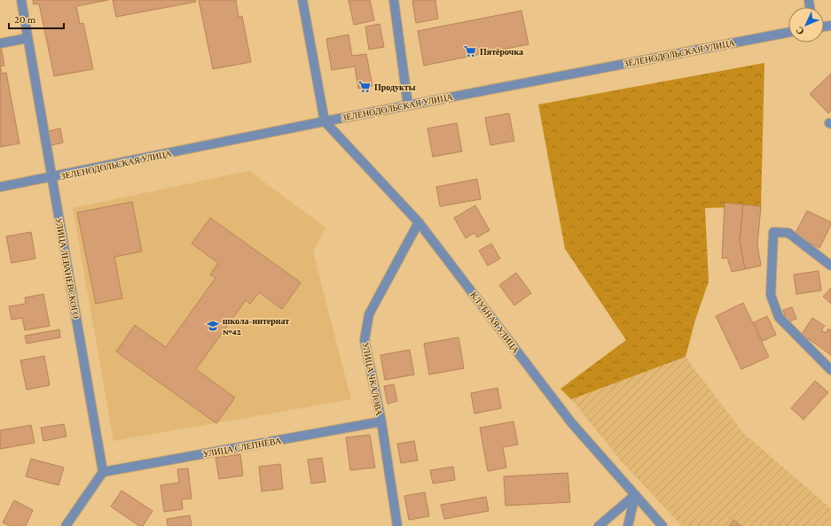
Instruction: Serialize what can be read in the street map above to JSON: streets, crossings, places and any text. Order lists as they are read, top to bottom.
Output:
{
  "streets": {
    "street": [
      "ЗЕЛЕНОДОЛЬСКАЯ УЛИЦА",
      "УЛИЦА ЛЕВАНЕВСКОГО",
      "КЛУБНАЯ УЛИЦА",
      "УЛИЦА ЧКАЛОВА",
      "УЛИЦА СЛЕПНЁВА"
    ]
  },
  "crossings": [
    ["ЗЕЛЕНОДОЛЬСКАЯ УЛИЦА", "УЛИЦА ЛЕВАНЕВСКОГО"],
    ["ЗЕЛЕНОДОЛЬСКАЯ УЛИЦА", "КЛУБНАЯ УЛИЦА"],
    ["УЛИЦА ЛЕВАНЕВСКОГО", "УЛИЦА СЛЕПНЁВА"],
    ["КЛУБНАЯ УЛИЦА", "УЛИЦА ЧКАЛОВА"],
    ["УЛИЦА ЧКАЛОВА", "УЛИЦА СЛЕПНЁВА"]
  ],
  "places": {
    "supermarket": ["Пятёрочка", "Продукты"],
    "school or university": ["школа-интернат №42"]
  },
  "scale_bar": "20 m",
  "north": "bottom left"
}
